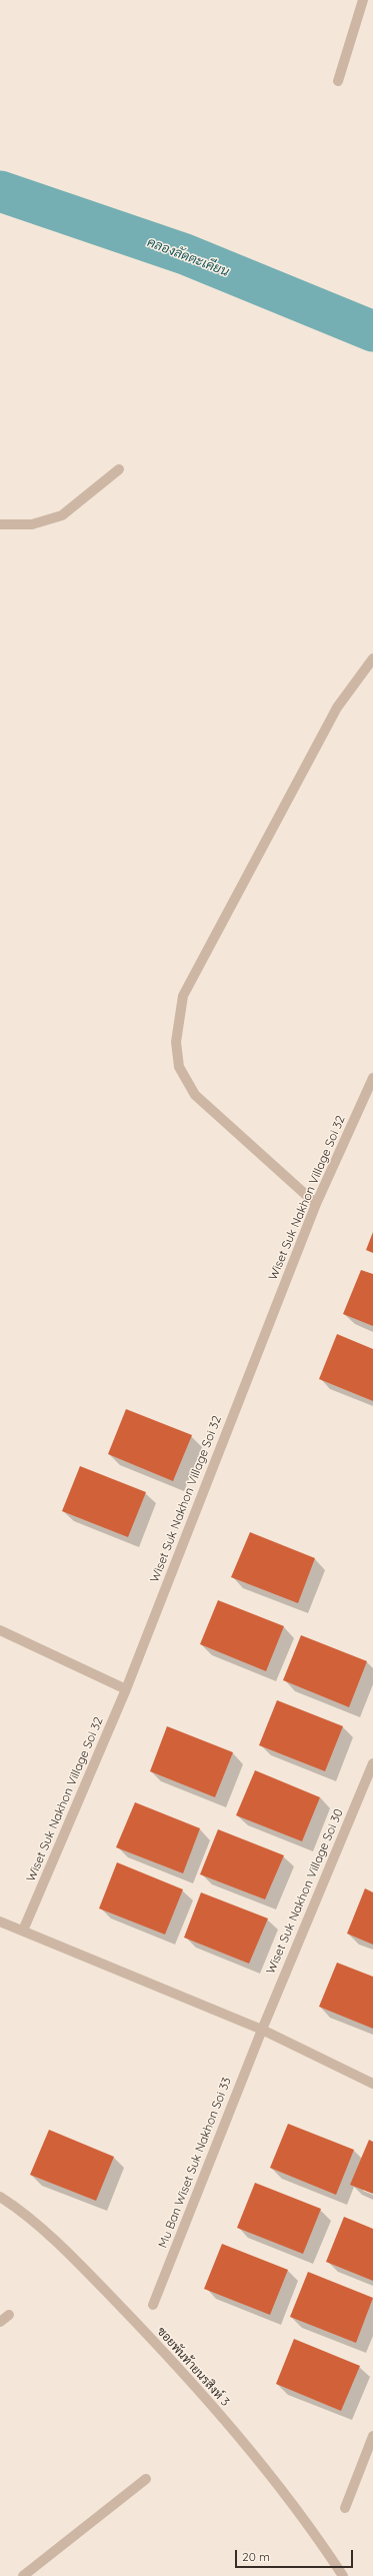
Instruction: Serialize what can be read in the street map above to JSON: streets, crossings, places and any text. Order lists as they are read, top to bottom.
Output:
{
  "streets": {
    "street": [
      "Wiset Suk Nakhon Village Soi 32",
      "Wiset Suk Nakhon Village Soi 30",
      "Mu Ban Wiset Suk Nakhon Soi 33",
      "ซอยพันท้ายนรสิงห์ 3"
    ]
  },
  "crossings": [
    ["Wiset Suk Nakhon Village Soi 30", "Mu Ban Wiset Suk Nakhon Soi 33"]
  ],
  "water": ["คลองลัดตะเคียน"],
  "scale_bar": "20 m"
}
